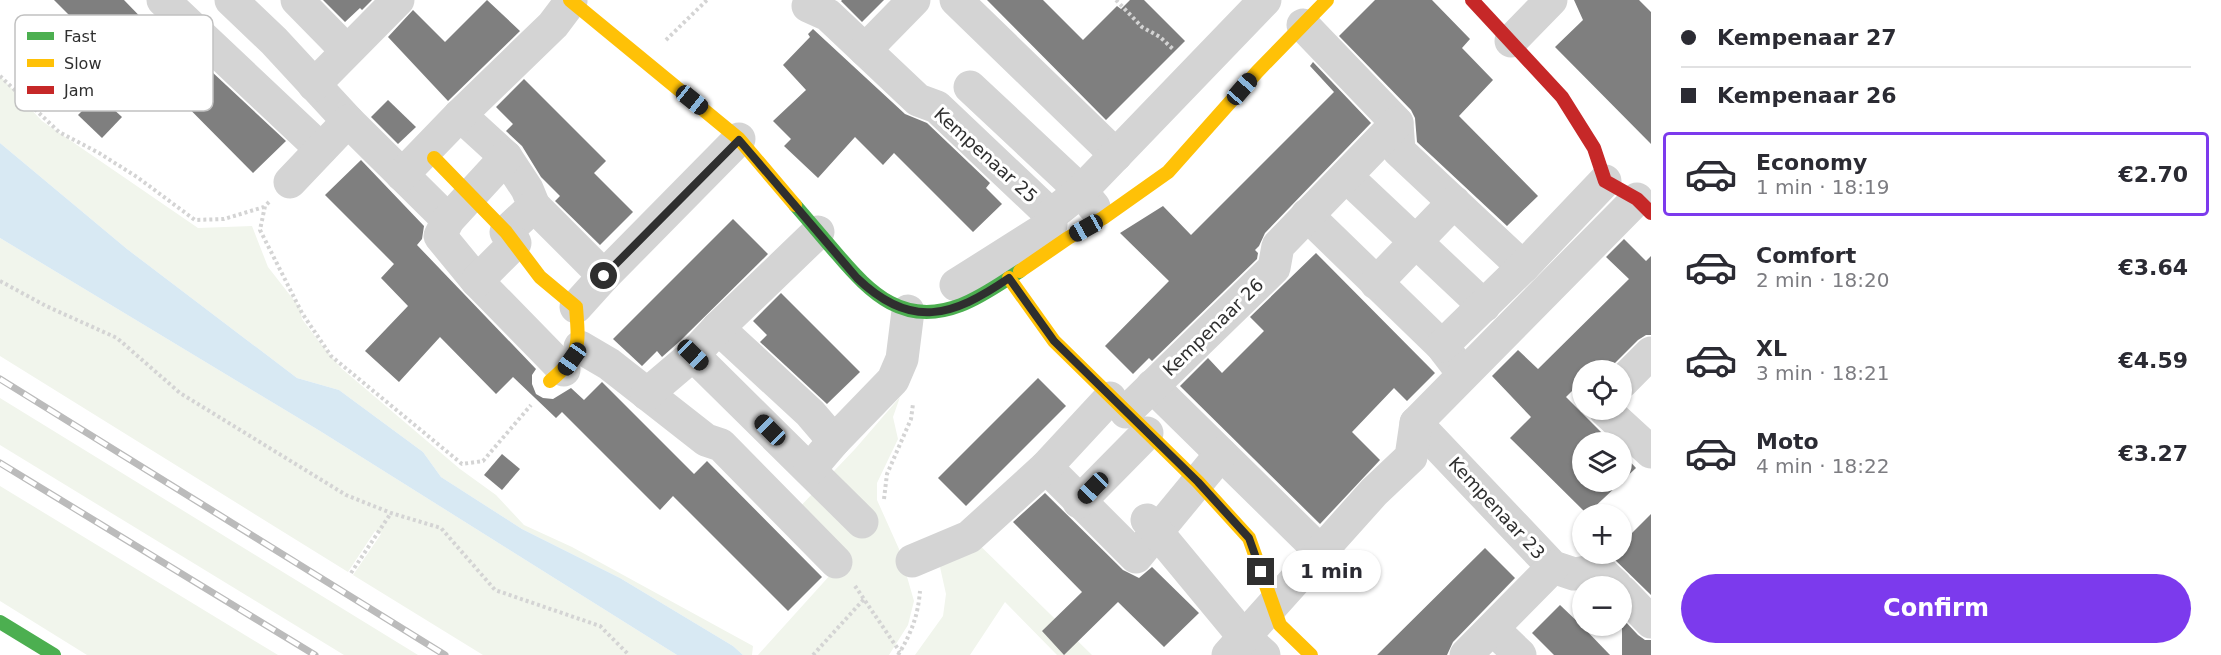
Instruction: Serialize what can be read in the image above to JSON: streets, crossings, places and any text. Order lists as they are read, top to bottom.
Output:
{
  "streets": {
    "street": ["Kempenaar 25", "Kempenaar 26", "Kempenaar 23"]
  },
  "legend": ["Fast", "Slow", "Jam"],
  "page": {
    "banner": ["Kempenaar 27", "Kempenaar 26"],
    "list": [
      {
        "name": "Economy",
        "note": "1 min · 18:19",
        "value": "€2.70"
      },
      {
        "name": "Comfort",
        "note": "2 min · 18:20",
        "value": "€3.64"
      },
      {
        "name": "XL",
        "note": "3 min · 18:21",
        "value": "€4.59"
      },
      {
        "name": "Moto",
        "note": "4 min · 18:22",
        "value": "€3.27"
      }
    ],
    "map_buttons": ["+", "−"],
    "bubble": "1 min",
    "buttons": "Confirm"
  }
}
